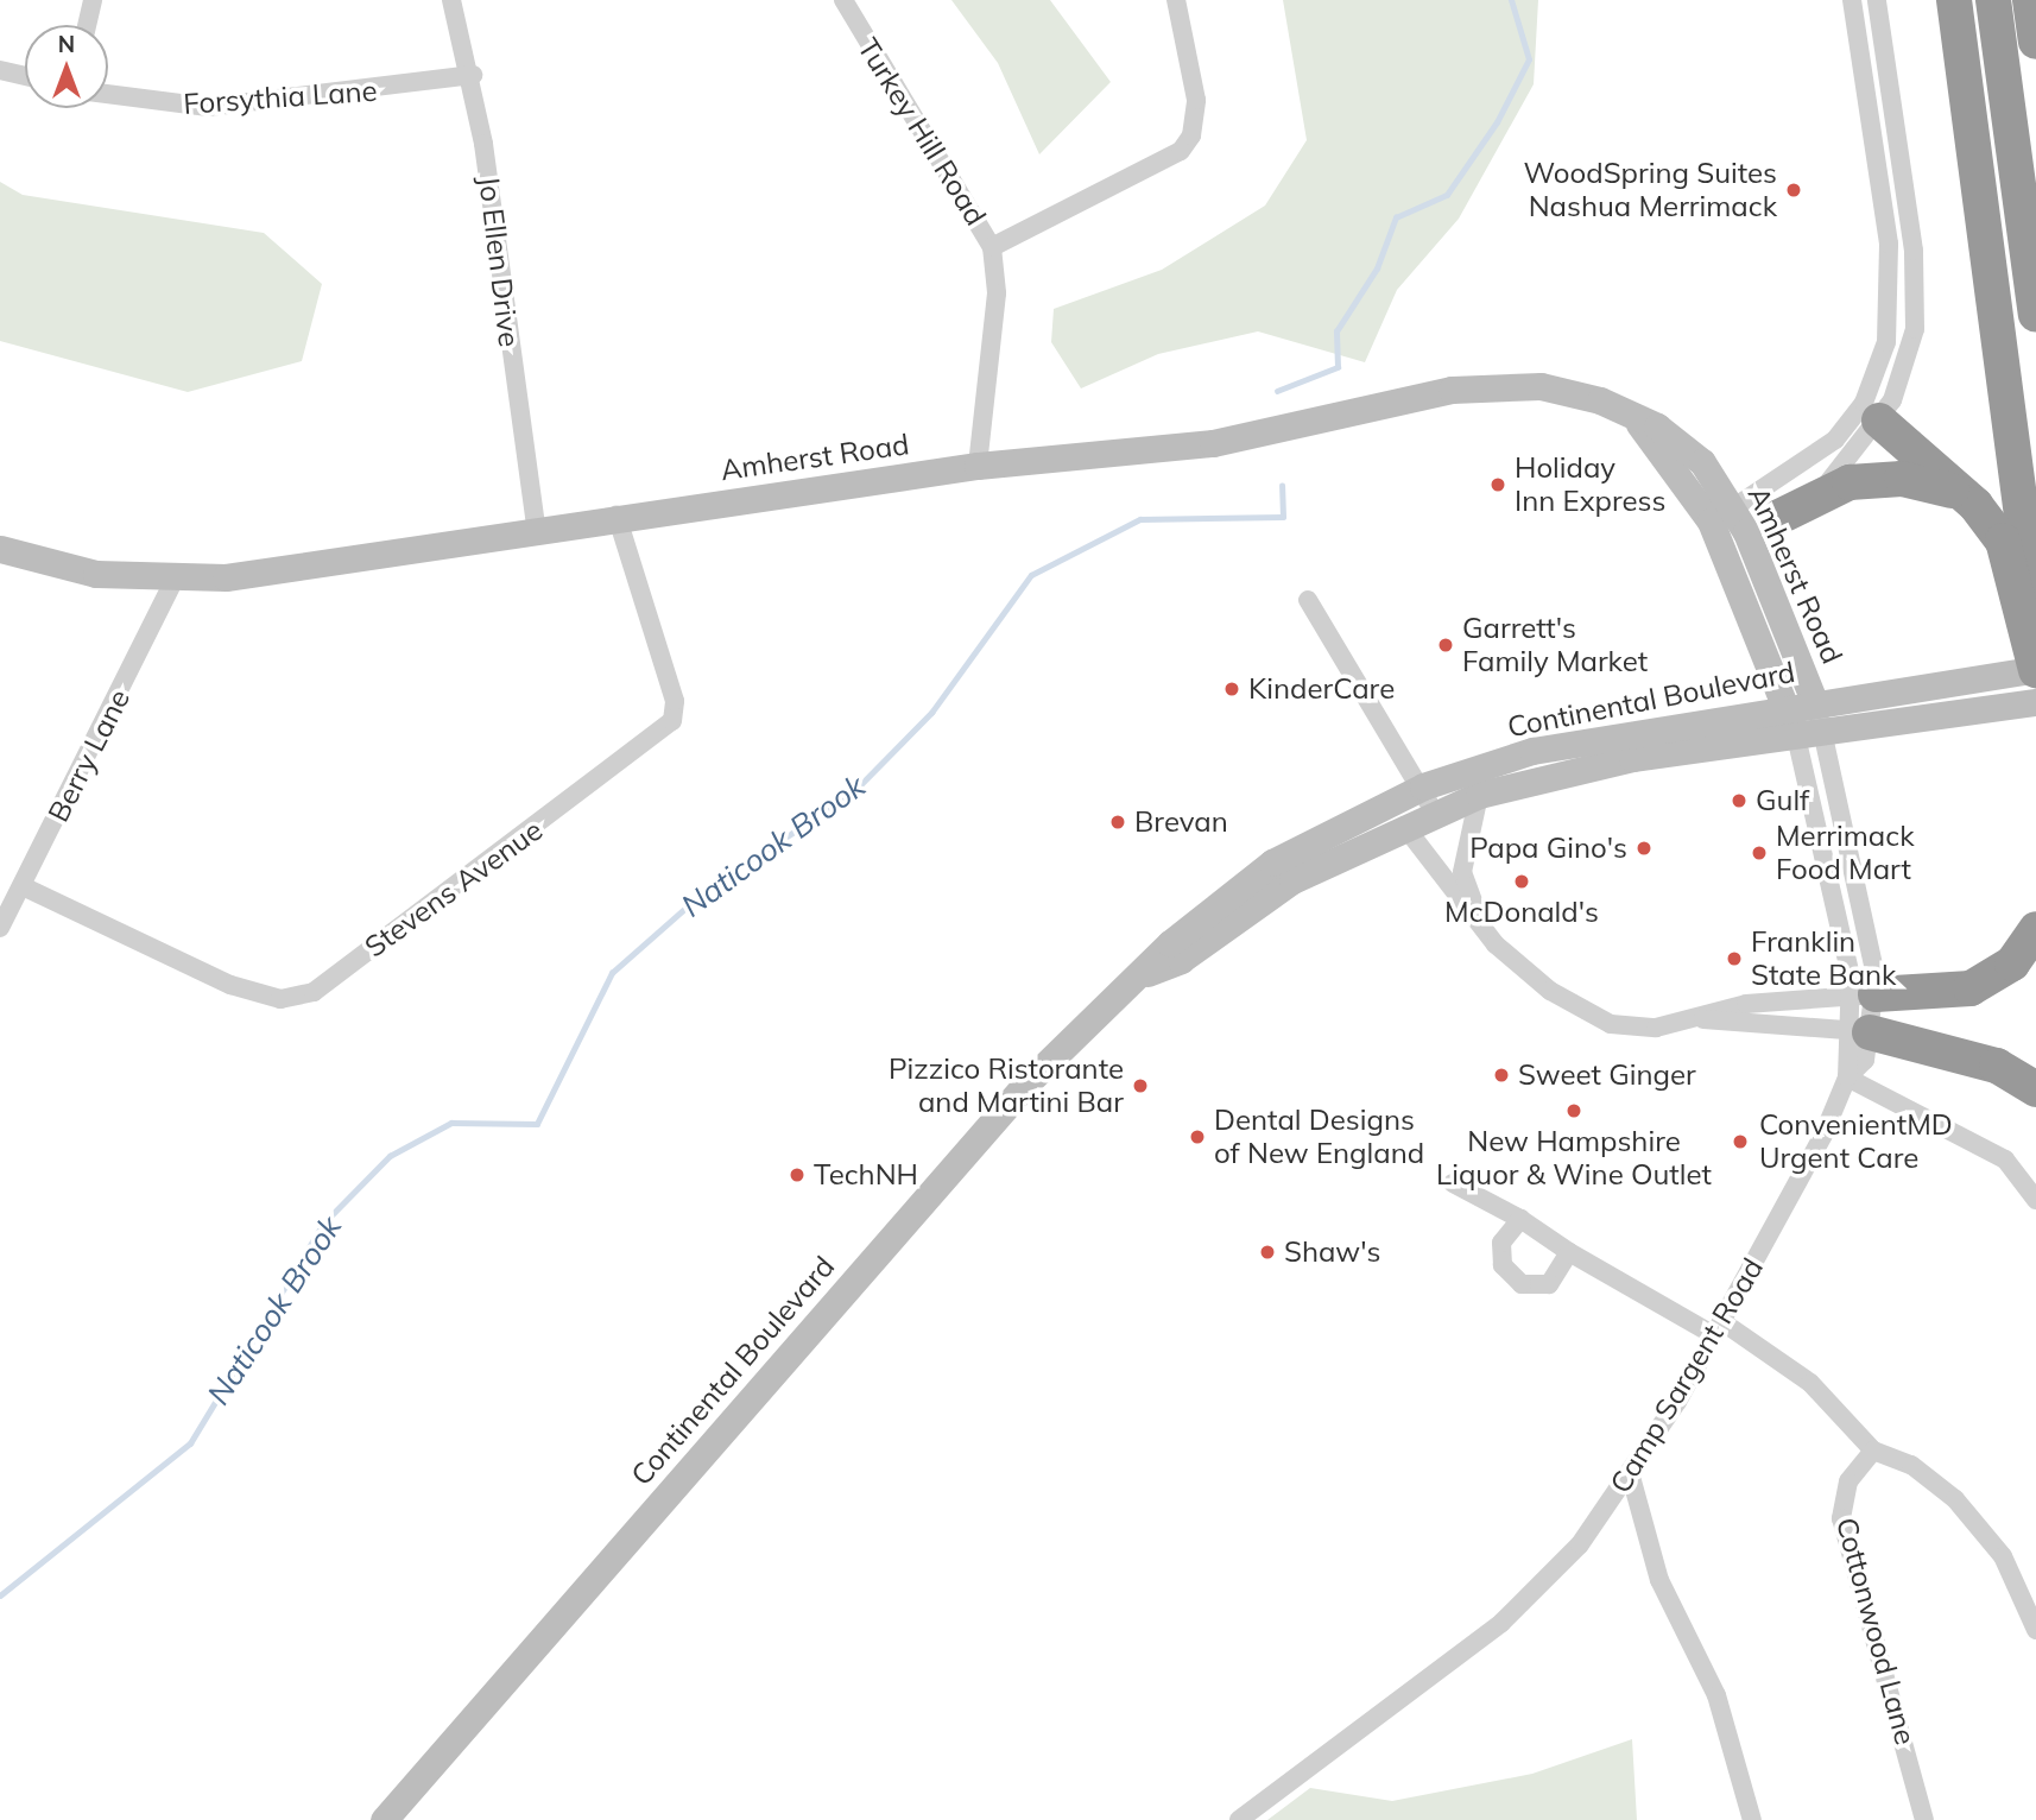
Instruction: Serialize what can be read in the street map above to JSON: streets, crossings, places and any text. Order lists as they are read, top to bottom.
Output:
{
  "streets": {
    "main road": ["Amherst Road", "Continental Boulevard"],
    "street": [
      "Forsythia Lane",
      "Turkey Hill Road",
      "Jo Ellen Drive",
      "Berry Lane",
      "Stevens Avenue",
      "Camp Sargent Road",
      "Cottonwood Lane"
    ]
  },
  "crossings": [
    ["Forsythia Lane", "Jo Ellen Drive"],
    ["Turkey Hill Road", "Amherst Road"],
    ["Jo Ellen Drive", "Amherst Road"],
    ["Amherst Road", "Continental Boulevard"],
    ["Amherst Road", "Berry Lane"],
    ["Amherst Road", "Stevens Avenue"],
    ["Amherst Road", "Camp Sargent Road"],
    ["Continental Boulevard", "Camp Sargent Road"],
    ["Berry Lane", "Stevens Avenue"]
  ],
  "water": ["Naticook Brook"],
  "places": [
    "WoodSpring Suites Nashua Merrimack",
    "Holiday Inn Express",
    "Garrett's Family Market",
    "KinderCare",
    "Gulf",
    "Brevan",
    "Papa Gino's",
    "Merrimack Food Mart",
    "McDonald's",
    "Franklin State Bank",
    "Sweet Ginger",
    "Pizzico Ristorante and Martini Bar",
    "New Hampshire Liquor & Wine Outlet",
    "Dental Designs of New England",
    "ConvenientMD Urgent Care",
    "TechNH",
    "Shaw's"
  ],
  "north": "top"
}
